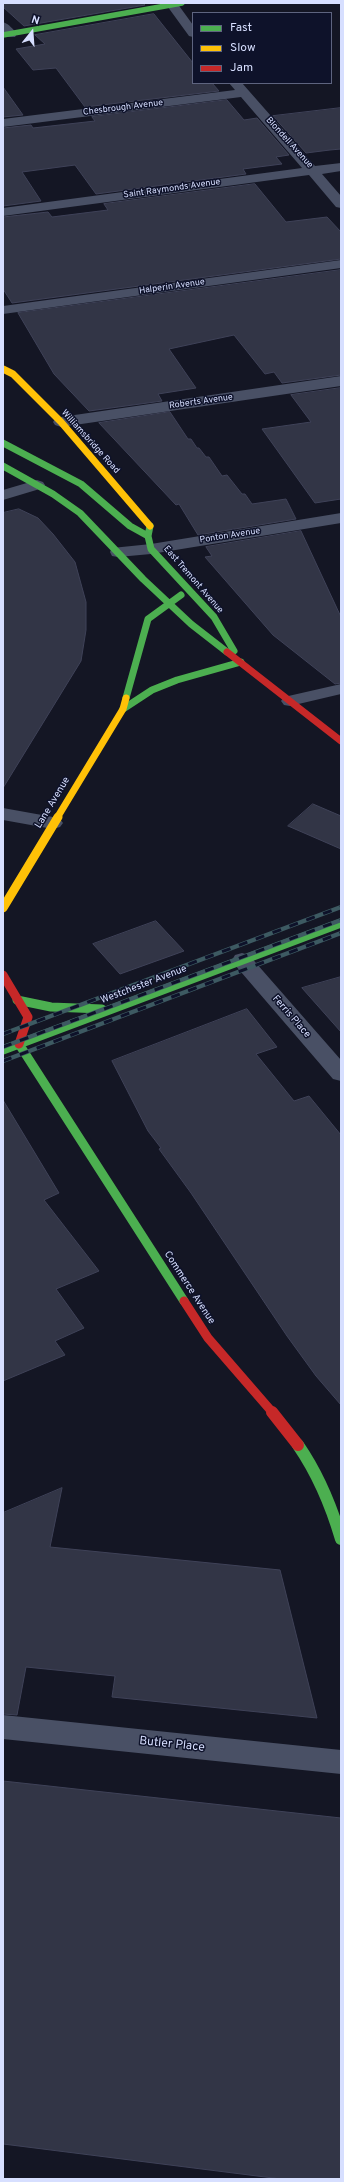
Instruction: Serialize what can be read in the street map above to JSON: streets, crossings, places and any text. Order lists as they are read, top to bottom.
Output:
{
  "streets": {
    "main road": [
      "Williamsbridge Road",
      "East Tremont Avenue",
      "Lane Avenue",
      "Westchester Avenue",
      "Commerce Avenue"
    ],
    "street": [
      "Chesbrough Avenue",
      "Blondell Avenue",
      "Saint Raymonds Avenue",
      "Halperin Avenue",
      "Roberts Avenue",
      "Ponton Avenue",
      "Ferris Place",
      "Butler Place"
    ]
  },
  "crossings": [
    ["Chesbrough Avenue", "Blondell Avenue"],
    ["Blondell Avenue", "Saint Raymonds Avenue"],
    ["Roberts Avenue", "Williamsbridge Road"],
    ["Williamsbridge Road", "Ponton Avenue"],
    ["Williamsbridge Road", "East Tremont Avenue"],
    ["Ponton Avenue", "East Tremont Avenue"],
    ["East Tremont Avenue", "Lane Avenue"],
    ["Westchester Avenue", "Ferris Place"],
    ["Westchester Avenue", "Commerce Avenue"]
  ],
  "legend": ["Fast", "Slow", "Jam"],
  "north": "top"
}
